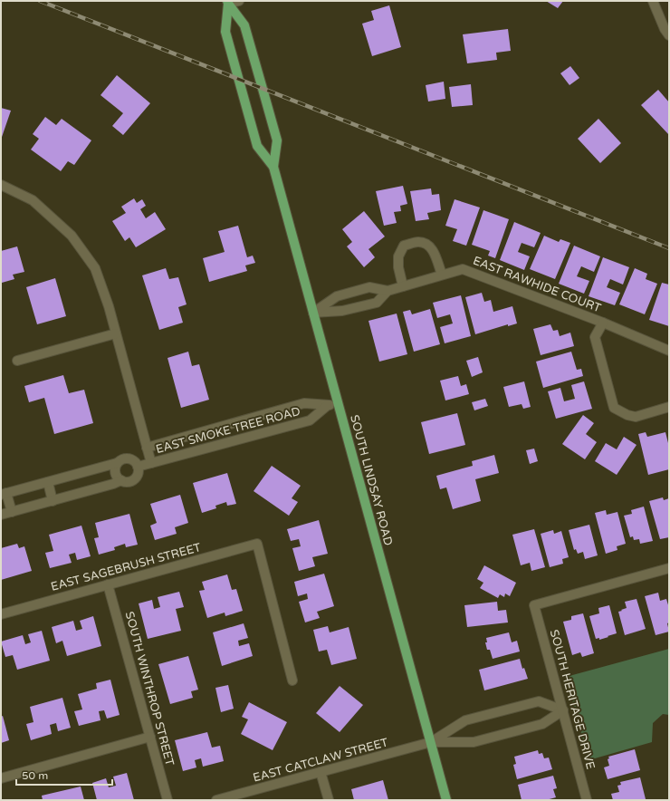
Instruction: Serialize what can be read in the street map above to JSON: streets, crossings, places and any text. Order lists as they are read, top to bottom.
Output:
{
  "streets": {
    "main road": ["SOUTH LINDSAY ROAD"],
    "street": [
      "EAST RAWHIDE COURT",
      "EAST SMOKE TREE ROAD",
      "EAST SAGEBRUSH STREET",
      "SOUTH WINTHROP STREET",
      "SOUTH HERITAGE DRIVE",
      "EAST CATCLAW STREET"
    ]
  },
  "crossings": [
    ["EAST RAWHIDE COURT", "SOUTH LINDSAY ROAD"],
    ["EAST SMOKE TREE ROAD", "SOUTH LINDSAY ROAD"],
    ["SOUTH LINDSAY ROAD", "EAST CATCLAW STREET"],
    ["EAST SAGEBRUSH STREET", "SOUTH WINTHROP STREET"],
    ["SOUTH HERITAGE DRIVE", "EAST CATCLAW STREET"]
  ],
  "scale_bar": "50 m"
}
